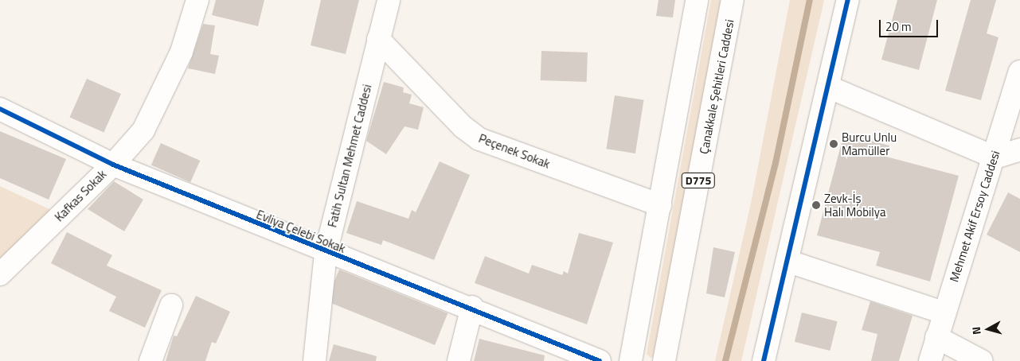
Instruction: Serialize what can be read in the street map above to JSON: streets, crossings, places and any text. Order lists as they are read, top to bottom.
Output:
{
  "streets": {
    "street": [
      "Çanakkale Şehitleri Caddesi",
      "Peçenek Sokak",
      "Fatih Sultan Mehmet Caddesi",
      "D775",
      "Kafkas Sokak",
      "Mehmet Akif Ersoy Caddesi",
      "Evliya Çelebi Sokak"
    ]
  },
  "crossings": [
    ["Peçenek Sokak", "Fatih Sultan Mehmet Caddesi"],
    ["Peçenek Sokak", "D775"],
    ["Fatih Sultan Mehmet Caddesi", "Evliya Çelebi Sokak"],
    ["Kafkas Sokak", "Evliya Çelebi Sokak"]
  ],
  "places": ["Burcu Unlu Mamüller", "Zevk-İş Halı Mobilya"],
  "scale_bar": "20 m",
  "north": "left"
}
